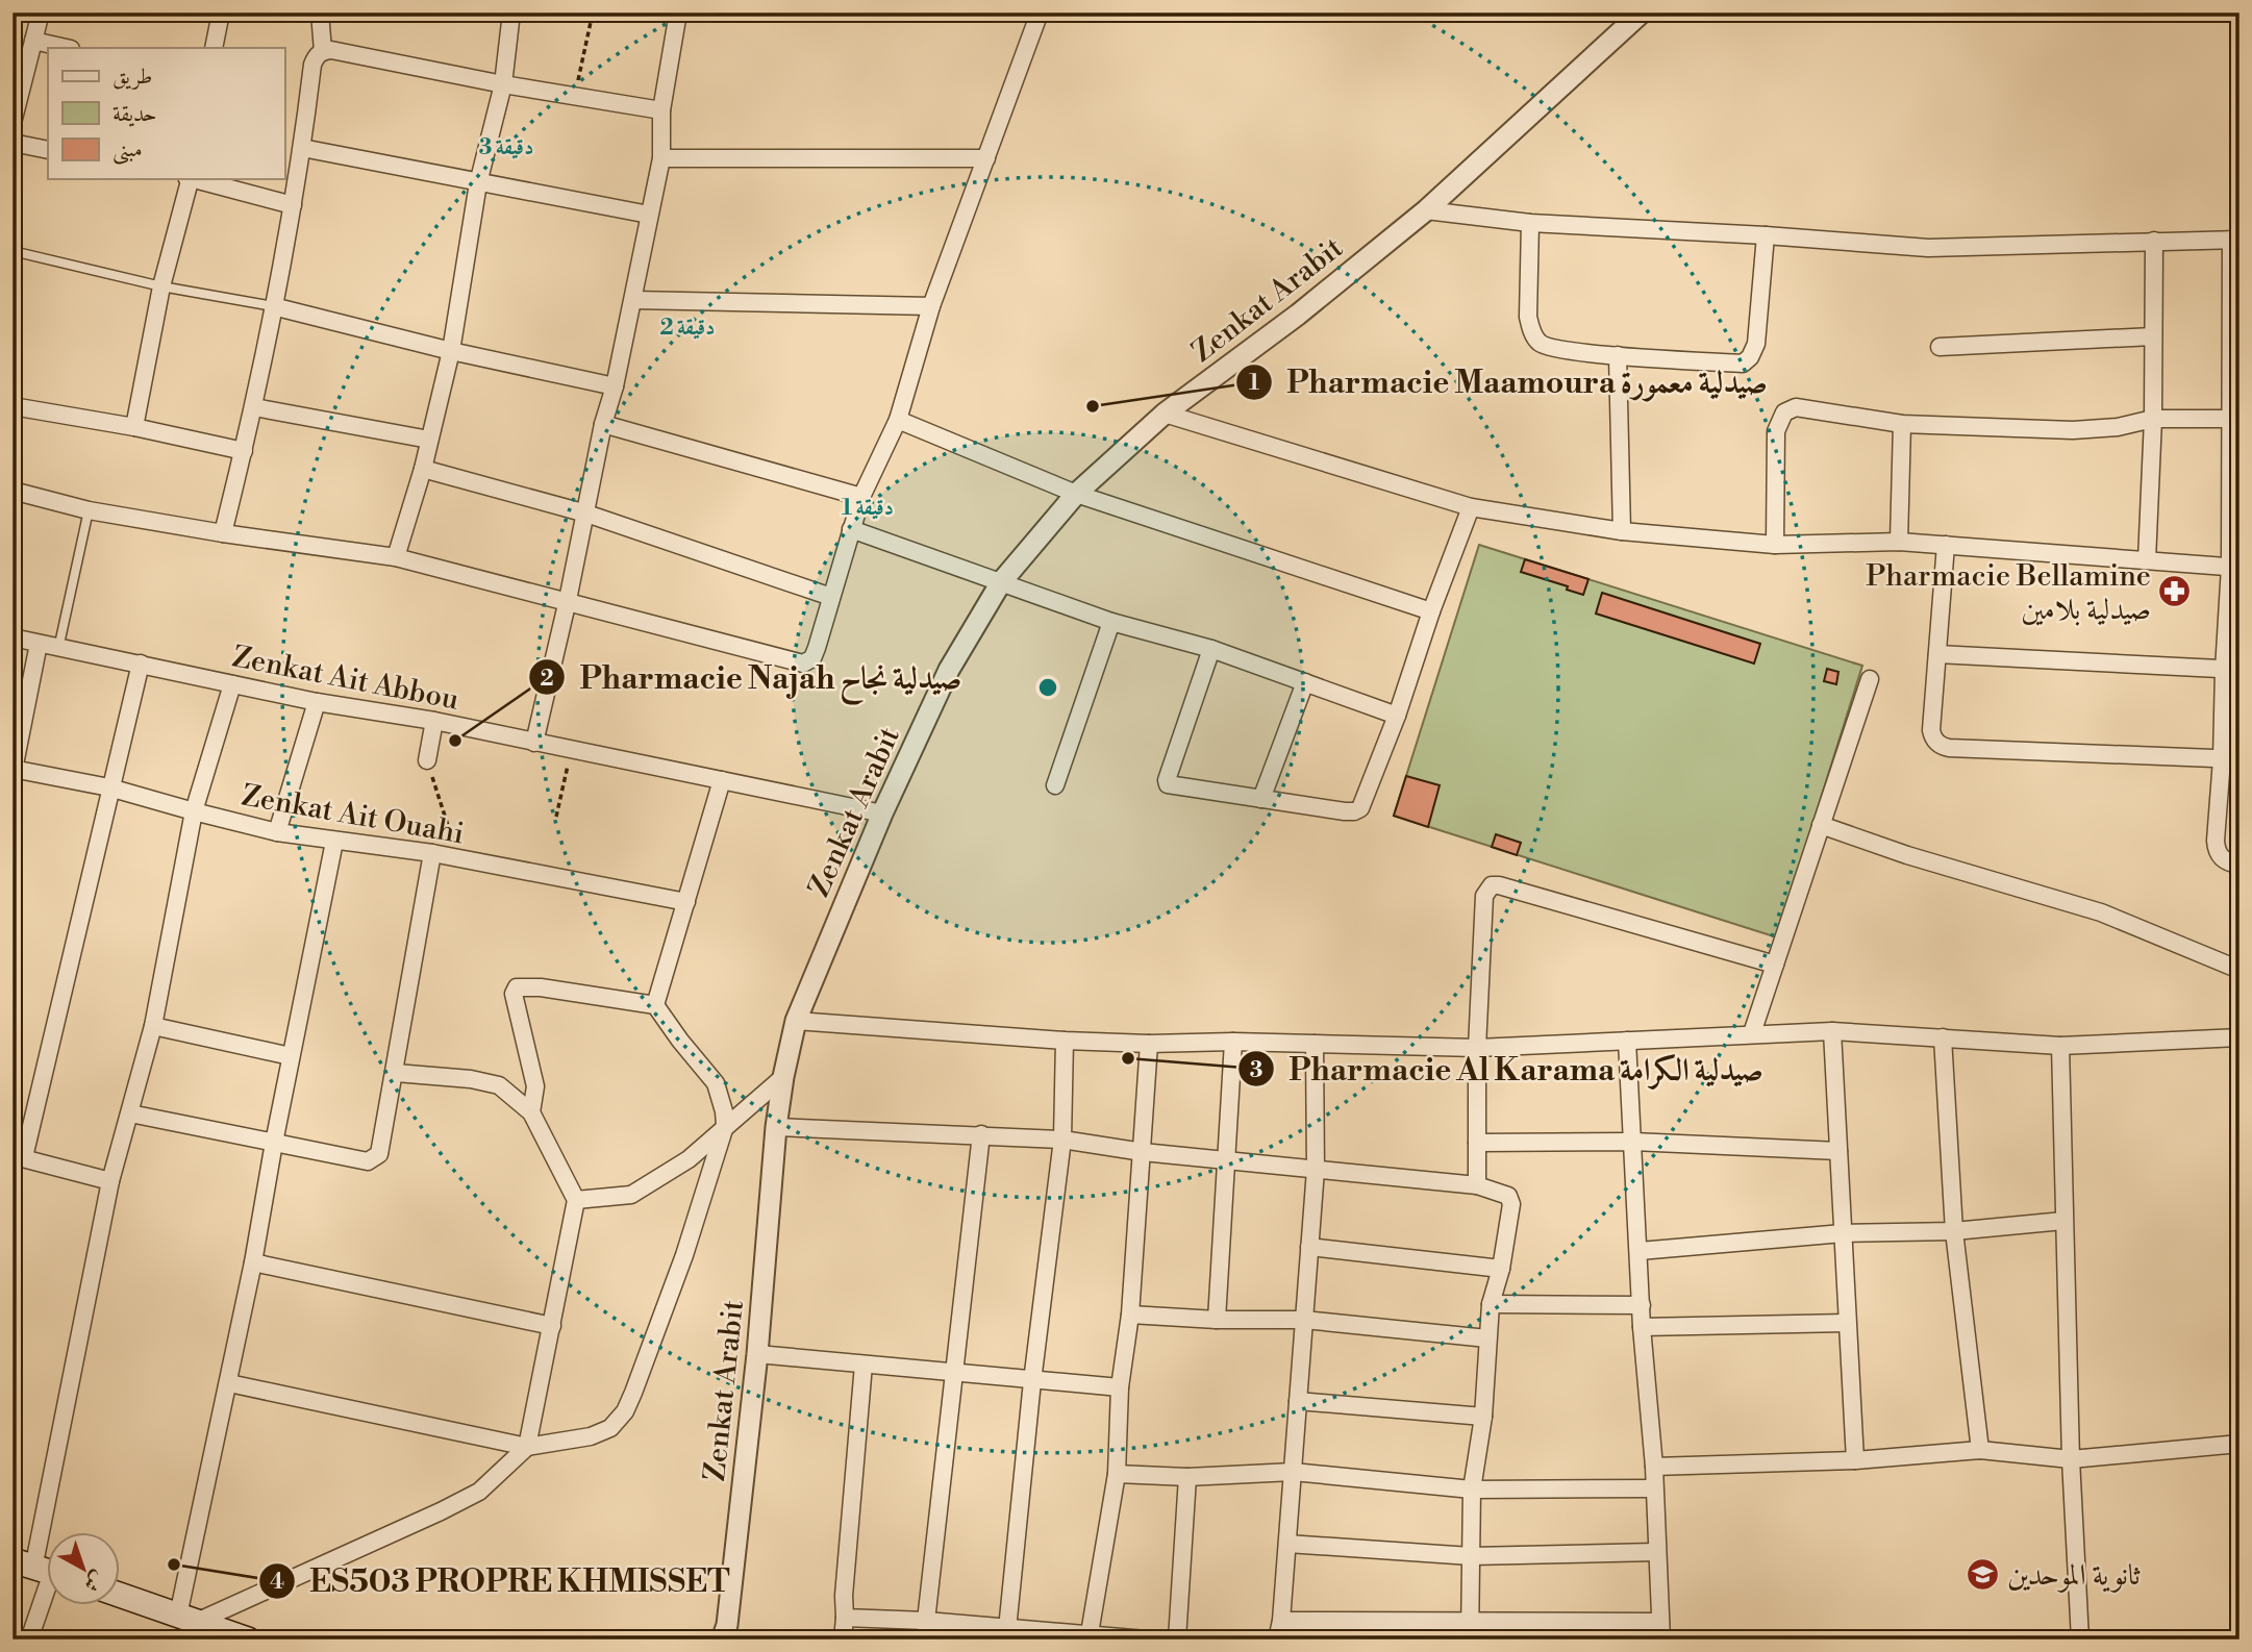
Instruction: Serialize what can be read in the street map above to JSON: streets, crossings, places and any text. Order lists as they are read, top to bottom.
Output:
{
  "streets": {
    "street": ["Zenkat Arabit", "Zenkat Ait Abbou", "Zenkat Ait Ouahi"]
  },
  "crossings": [
    ["Zenkat Arabit", "Zenkat Ait Abbou"]
  ],
  "places": {
    "other": [
      "Pharmacie Maamoura صيدلية معمورة",
      "Pharmacie Najah صيدلية نجاح",
      "Pharmacie Al Karama صيدلية الكرامة",
      "ES503 PROPRE KHMISSET"
    ],
    "pharmacy": ["Pharmacie Bellamine صيدلية بلامين"],
    "school or university": ["ثانوية الموحدين"]
  },
  "legend": ["طريق", "حديقة", "مبنى"],
  "north": "bottom right",
  "rings": ["3 دقيقة", "2 دقيقة", "1 دقيقة"]
}
